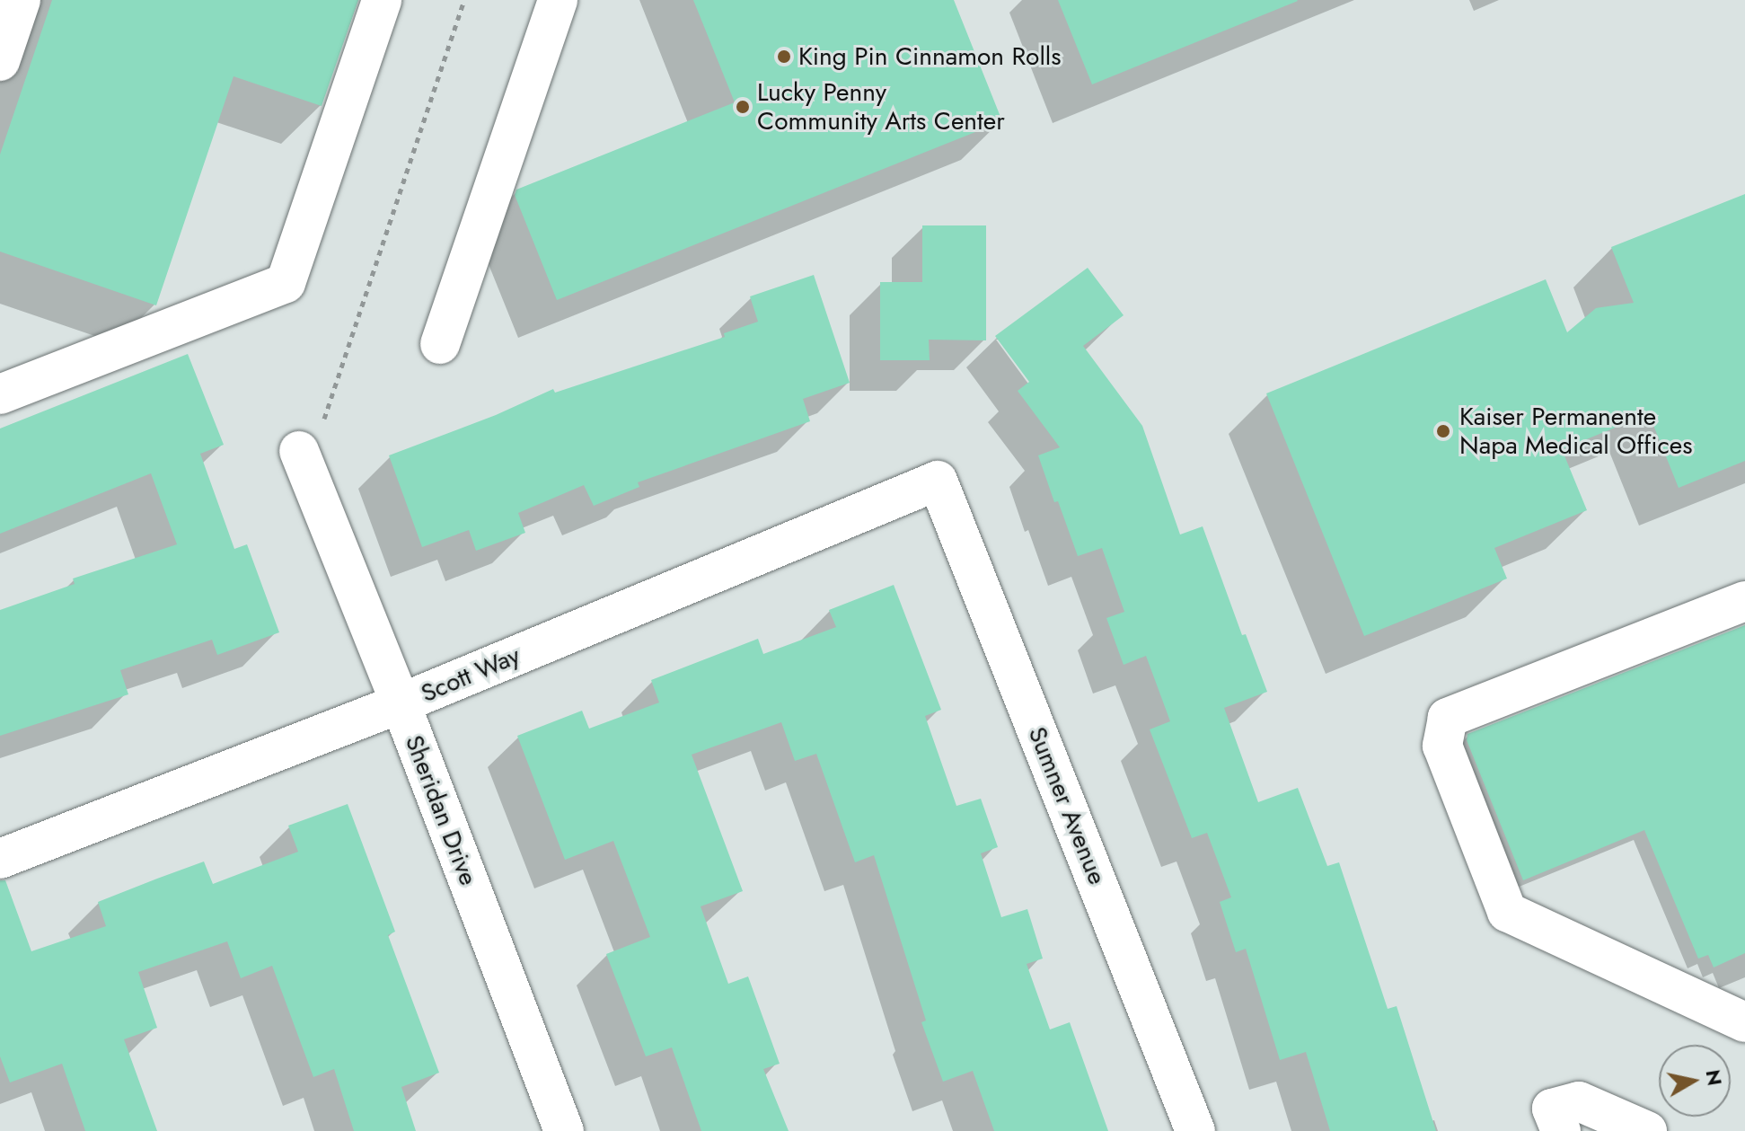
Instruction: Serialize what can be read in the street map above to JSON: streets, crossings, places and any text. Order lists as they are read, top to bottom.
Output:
{
  "streets": {
    "street": ["Scott Way", "Sumner Avenue", "Sheridan Drive"]
  },
  "crossings": [
    ["Scott Way", "Sumner Avenue"],
    ["Scott Way", "Sheridan Drive"]
  ],
  "places": ["King Pin Cinnamon Rolls", "Lucky Penny Community Arts Center", "Kaiser Permanente Napa Medical Offices"],
  "north": "right"
}
